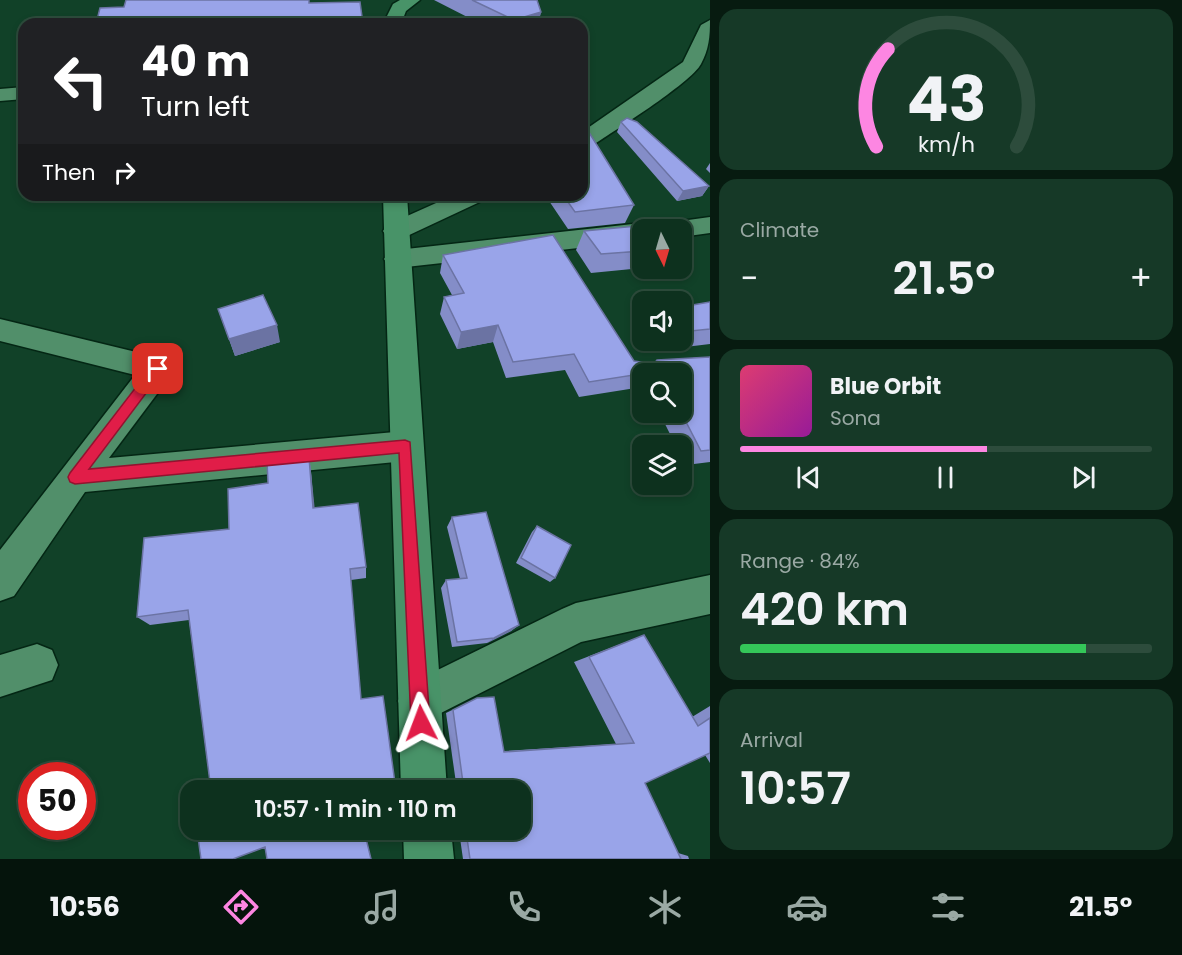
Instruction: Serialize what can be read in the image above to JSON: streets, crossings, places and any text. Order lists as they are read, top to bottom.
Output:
{
  "north": "bottom",
  "page": {
    "turn": ["40 m", "Turn left"],
    "then": "Then",
    "tile": [
      "Climate",
      ["Range · 84%", "420 km"],
      ["Arrival", "10:57"]
    ],
    "heat": ["−", "21.5°", "+"],
    "song": ["Blue Orbit", "Sona"],
    "limit": "50",
    "trip": "10:57 · 1 min · 110 m",
    "tabs": ["10:56", "21.5°"],
    "gauge": ["43", "km/h"]
  }
}
